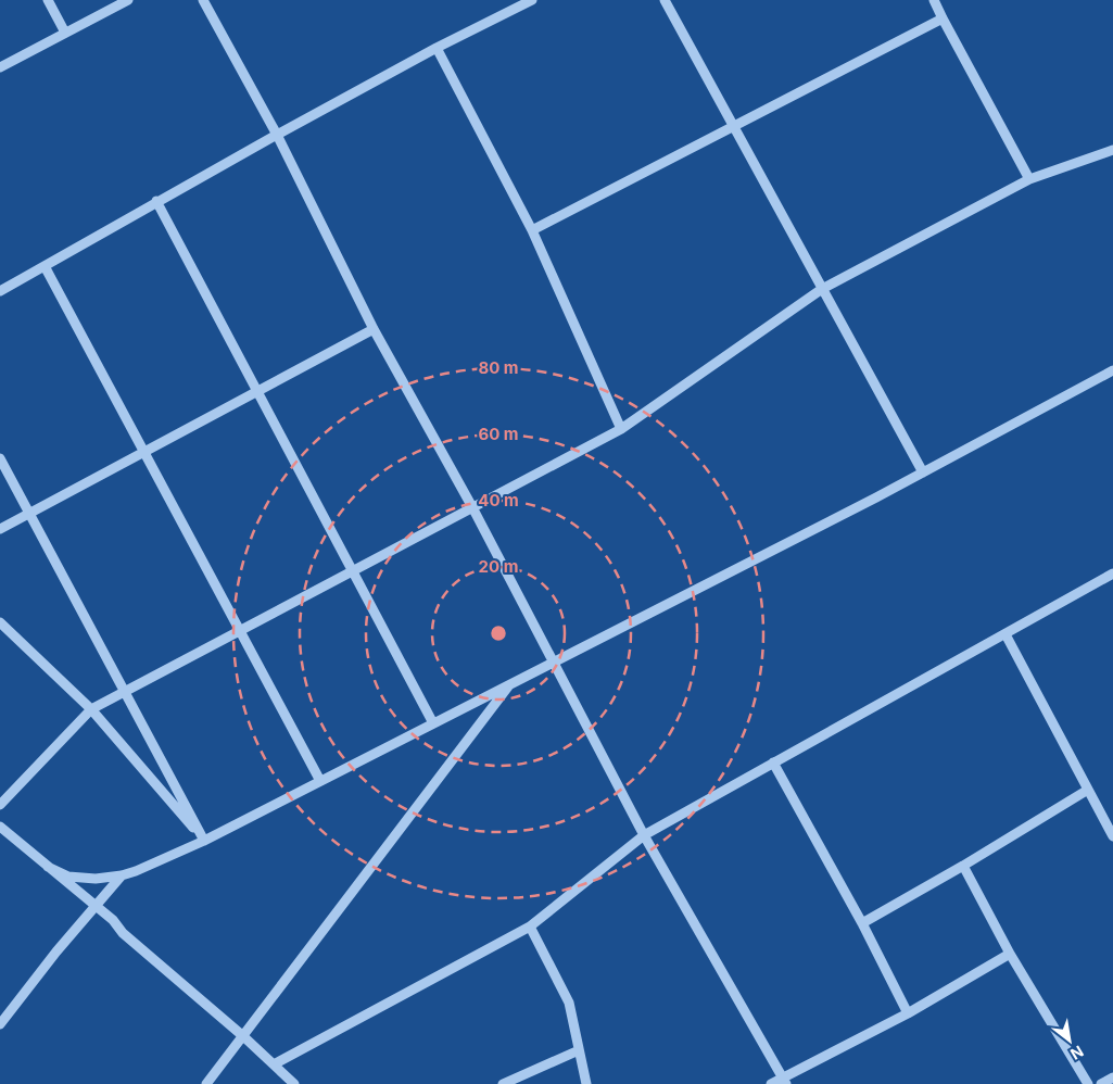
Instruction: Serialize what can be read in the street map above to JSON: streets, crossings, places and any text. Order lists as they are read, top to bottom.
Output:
{
  "north": "bottom right",
  "rings": [
    "80 m",
    "60 m",
    "40 m",
    "20 m"
  ]
}
